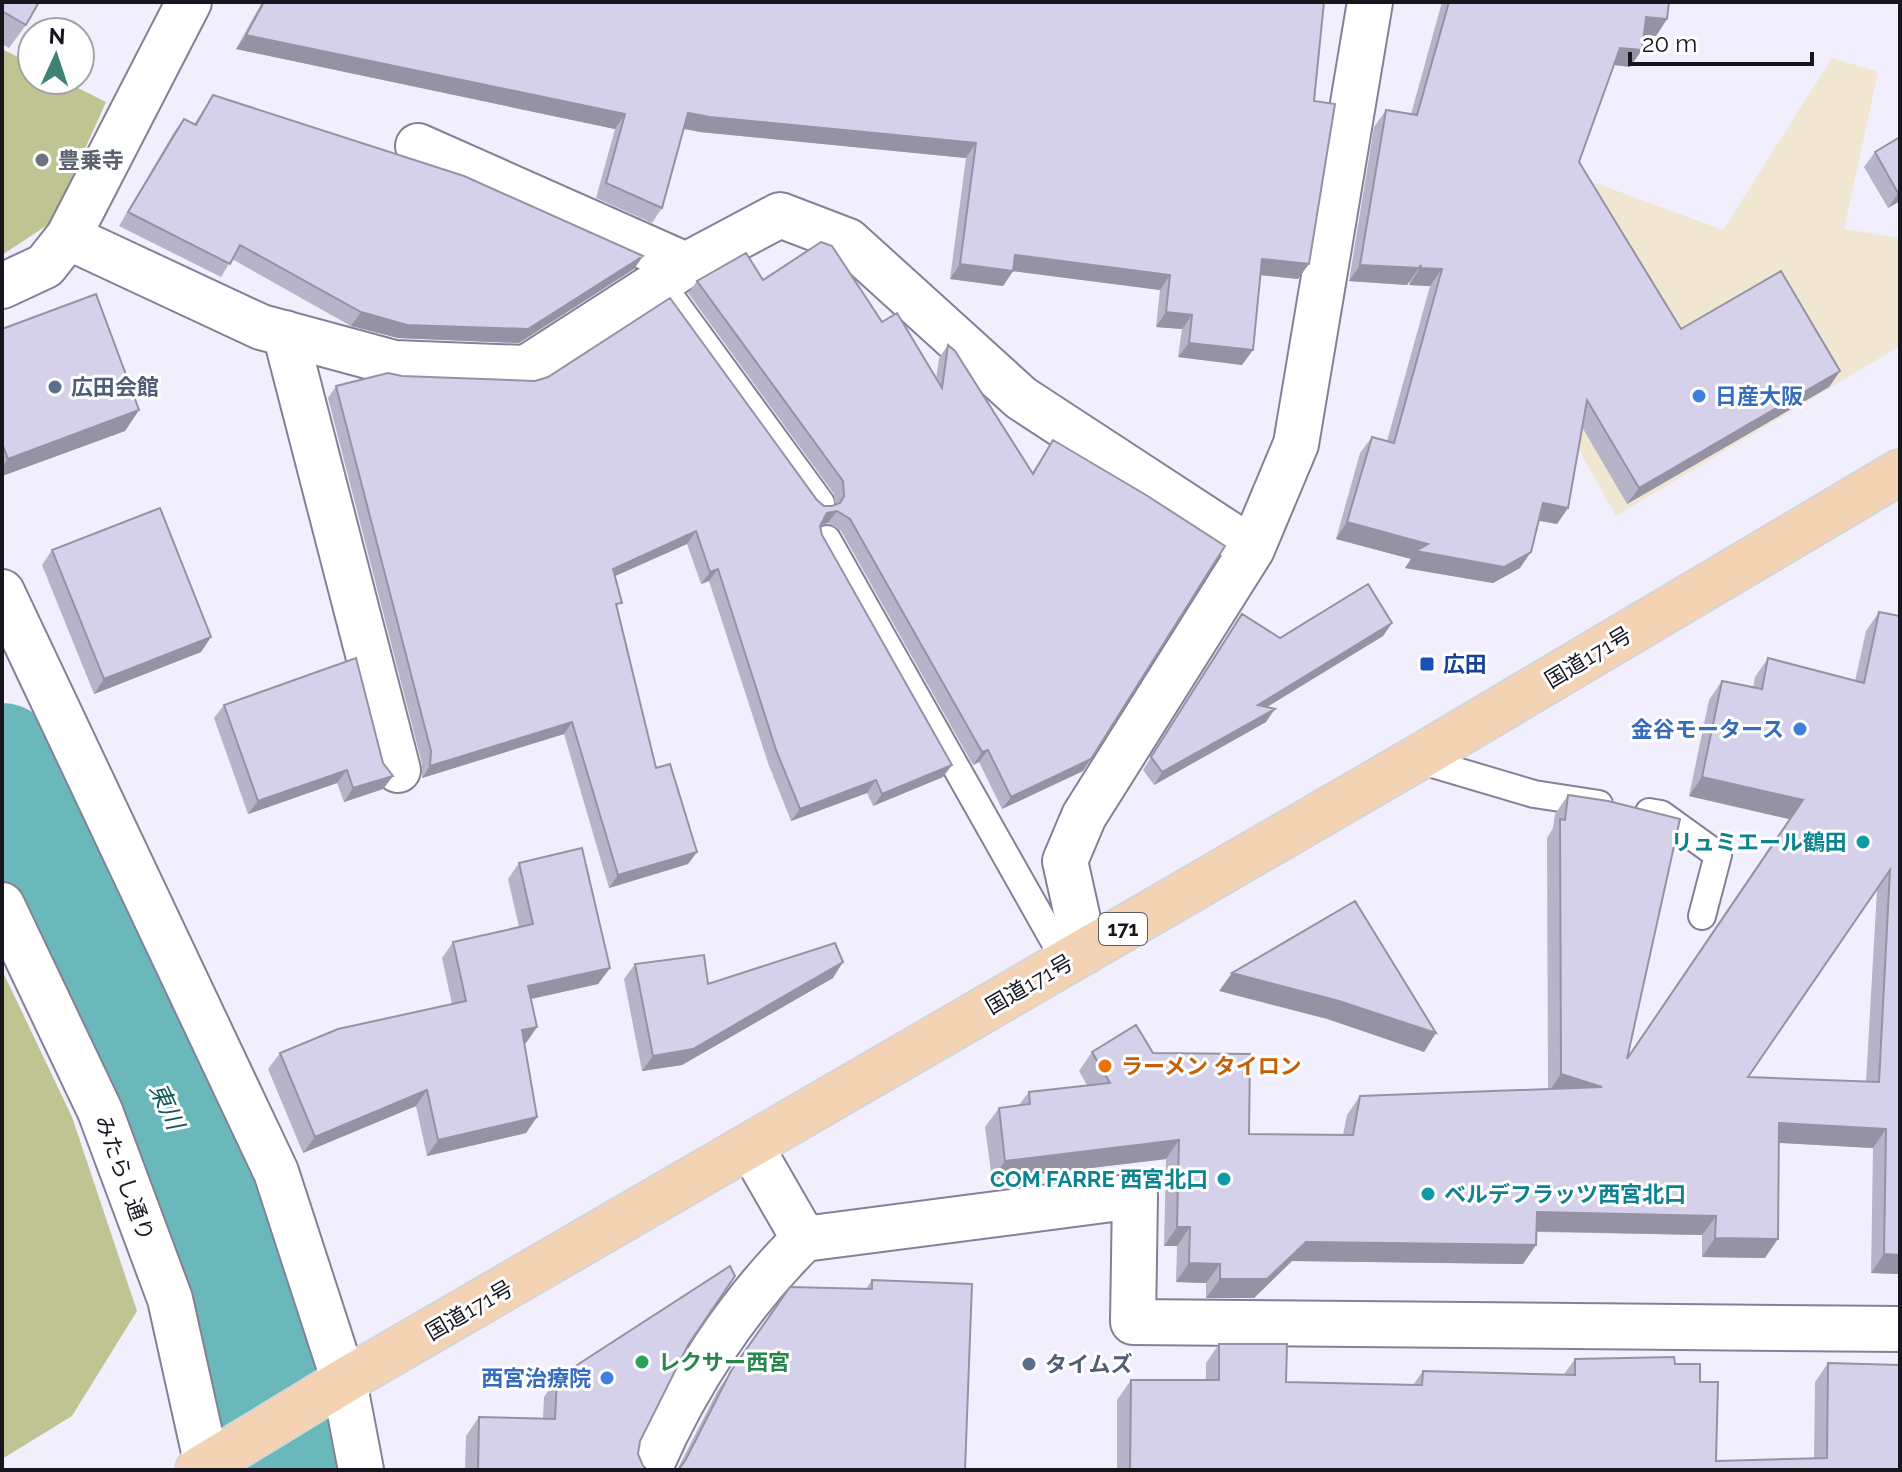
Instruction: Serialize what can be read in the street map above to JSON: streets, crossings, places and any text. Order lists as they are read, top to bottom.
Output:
{
  "streets": {
    "highway": ["国道171号", "171"],
    "street": ["みたらし通り"]
  },
  "crossings": [
    ["国道171号", "みたらし通り"]
  ],
  "water": ["東川"],
  "places": {
    "other": [
      "豊乗寺",
      "広田会館",
      "日産大阪",
      "金谷モータース",
      "リュミエール鶴田",
      "ラーメン タイロン",
      "COM FARRE 西宮北口",
      "ベルデフラッツ西宮北口",
      "レクサー西宮",
      "タイムズ",
      "西宮治療院"
    ],
    "transit": ["広田"]
  },
  "scale_bar": "20 m",
  "north": "top"
}
